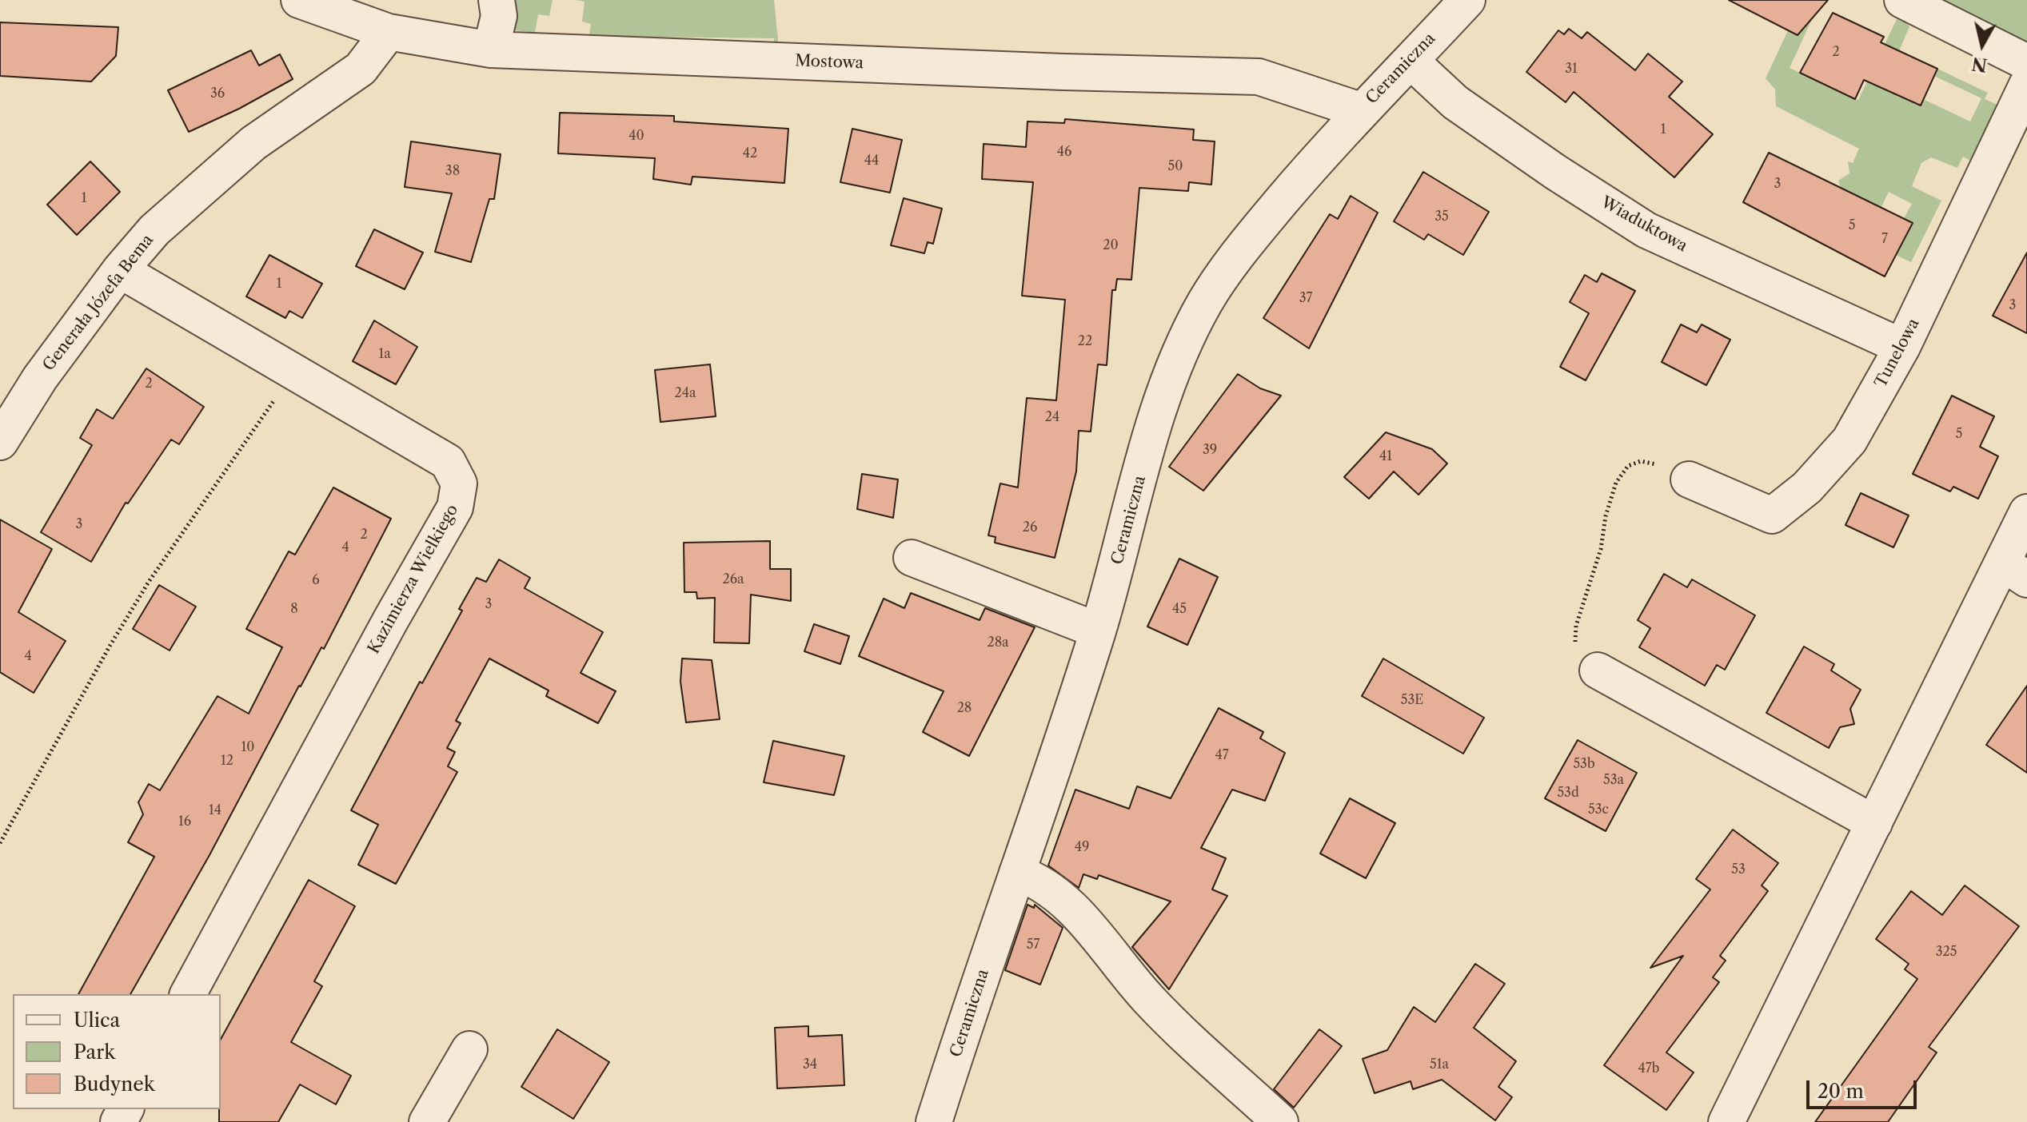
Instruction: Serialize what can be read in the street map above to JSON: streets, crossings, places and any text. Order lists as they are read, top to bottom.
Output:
{
  "streets": {
    "street": [
      "Mostowa",
      "Ceramiczna",
      "Wiaduktowa",
      "Generała Józefa Bema",
      "Tunelowa",
      "Kazimierza Wielkiego"
    ]
  },
  "crossings": [
    ["Mostowa", "Ceramiczna"],
    ["Mostowa", "Generała Józefa Bema"],
    ["Ceramiczna", "Wiaduktowa"],
    ["Wiaduktowa", "Tunelowa"],
    ["Generała Józefa Bema", "Kazimierza Wielkiego"]
  ],
  "house_numbers": [
    "2",
    "31",
    "36",
    "1",
    "40",
    "46",
    "42",
    "44",
    "50",
    "38",
    "3",
    "1",
    "35",
    "5",
    "7",
    "20",
    "1",
    "37",
    "3",
    "22",
    "1a",
    "2",
    "24a",
    "24",
    "5",
    "39",
    "41",
    "3",
    "26",
    "2",
    "4",
    "26a",
    "6",
    "3",
    "8",
    "45",
    "28a",
    "4",
    "53E",
    "28",
    "10",
    "47",
    "12",
    "53b",
    "53a",
    "53d",
    "53c",
    "14",
    "16",
    "49",
    "53",
    "57",
    "325",
    "34",
    "51a",
    "47b"
  ],
  "legend": ["Ulica", "Park", "Budynek"],
  "scale_bar": "20 m",
  "north": "bottom"
}
